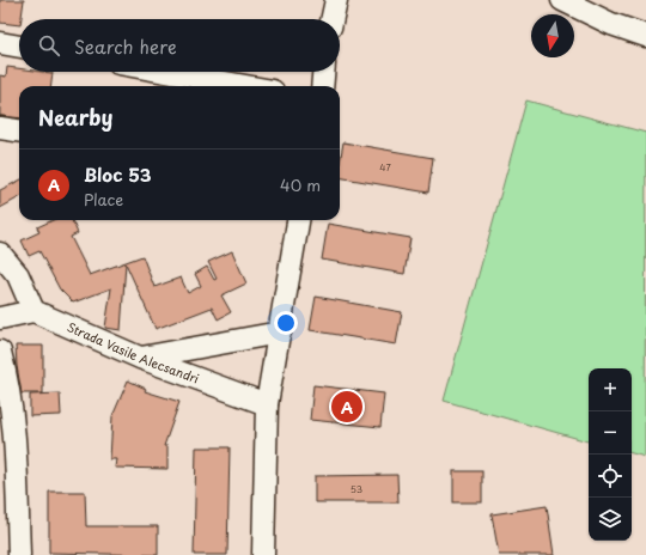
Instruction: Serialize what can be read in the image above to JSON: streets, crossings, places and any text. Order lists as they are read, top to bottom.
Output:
{
  "streets": {
    "street": ["Strada Vasile Alecsandri"]
  },
  "house_numbers": ["47", "53"],
  "north": "bottom",
  "page": {
    "search": "Search here",
    "heading": "Nearby",
    "list": [
      {
        "mark": "A",
        "name": "Bloc 53",
        "note": "Place",
        "value": "40 m"
      }
    ],
    "map_buttons": ["+", "−"],
    "pins": "A"
  }
}
